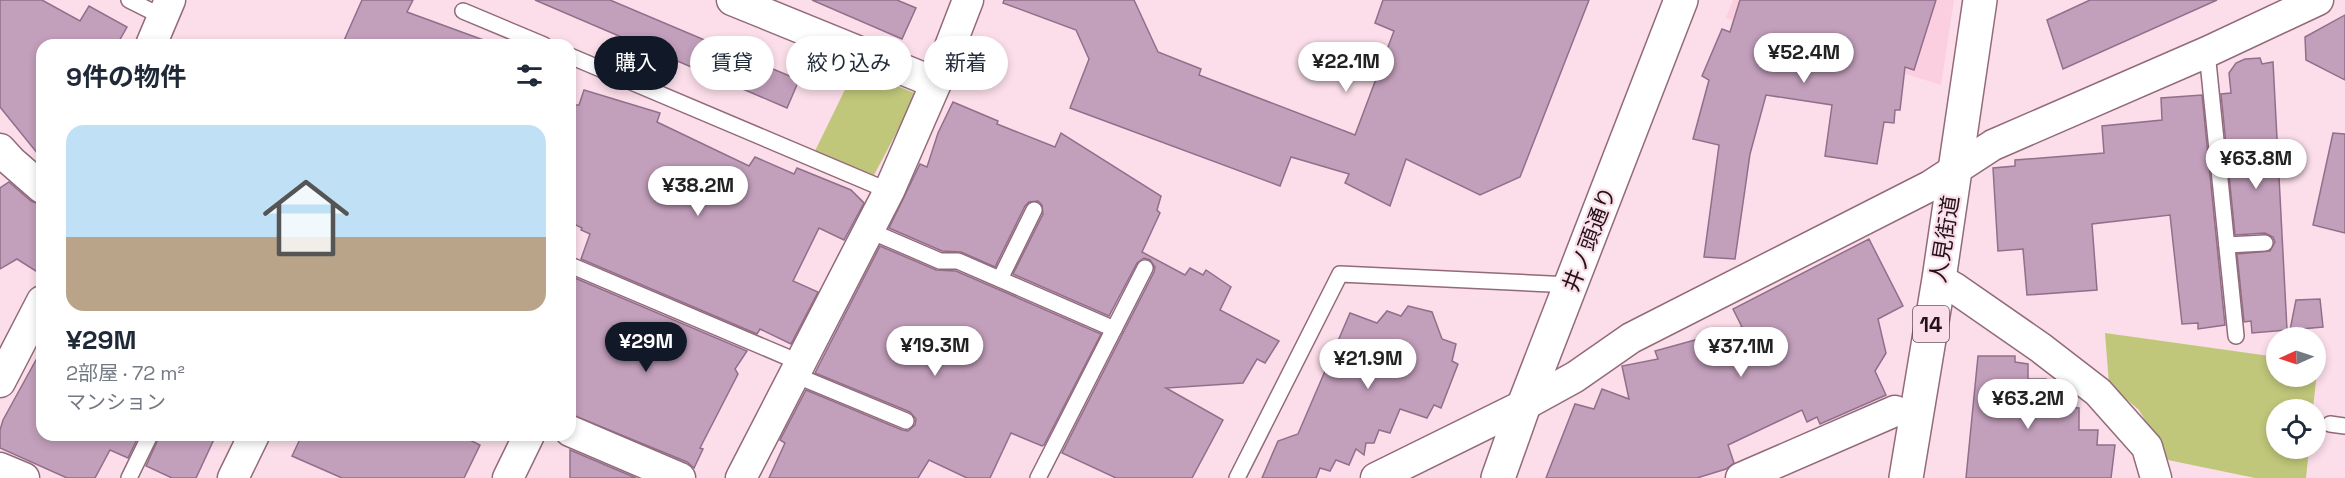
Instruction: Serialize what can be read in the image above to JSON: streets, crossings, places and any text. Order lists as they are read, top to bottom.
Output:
{
  "streets": {
    "main road": ["井ノ頭通り", "人見街道", "14"]
  },
  "north": "left",
  "page": {
    "price": [
      "¥52.4M",
      "¥22.1M",
      "¥63.8M",
      "¥38.2M",
      "¥29M",
      "¥19.3M",
      "¥37.1M",
      "¥21.9M",
      "¥63.2M"
    ],
    "chip": [
      "購入",
      "賃貸",
      "絞り込み",
      "新着"
    ],
    "heading": "9件の物件",
    "list": [
      {
        "name": "¥29M",
        "note": "2部屋 · 72 m² · マンション"
      }
    ]
  }
}
